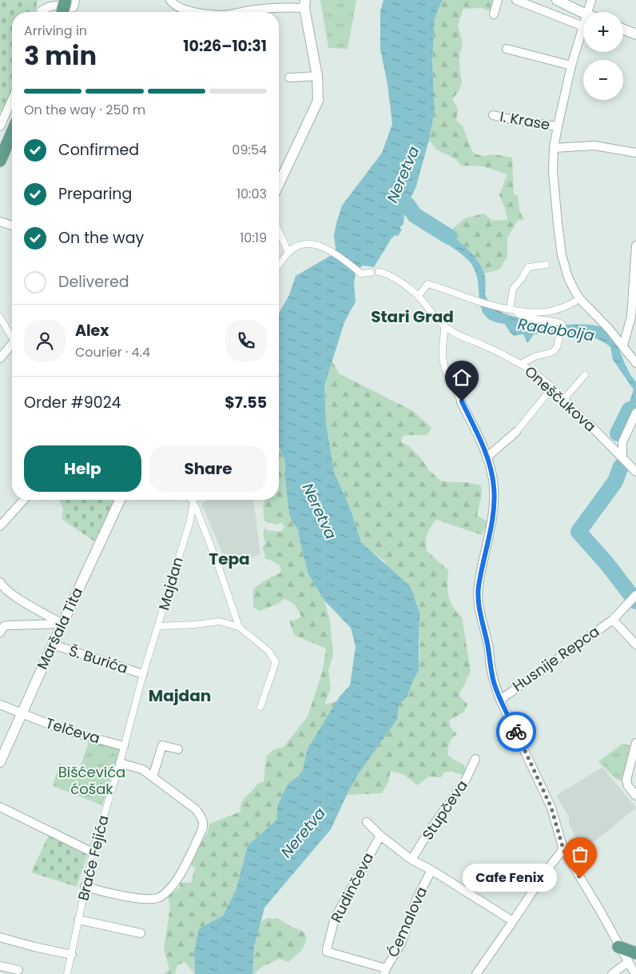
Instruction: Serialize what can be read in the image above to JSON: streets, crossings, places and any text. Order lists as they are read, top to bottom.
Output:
{
  "streets": {
    "street": [
      "I. Krase",
      "Oneščukova",
      "Majdan",
      "Maršala Tita",
      "Husnije Repca",
      "Š. Burića",
      "Telčeva",
      "Stupčeva",
      "Braće Fejića",
      "Rudinčeva",
      "Ćemalova"
    ]
  },
  "crossings": [
    ["Majdan", "Š. Burića"],
    ["Majdan", "Braće Fejića"],
    ["Maršala Tita", "Š. Burića"],
    ["Maršala Tita", "Telčeva"],
    ["Š. Burića", "Braće Fejića"],
    ["Telčeva", "Braće Fejića"],
    ["Rudinčeva", "Ćemalova"]
  ],
  "districts": ["Stari Grad", "Tepa", "Majdan"],
  "water": ["Neretva", "Radobolja"],
  "parks": ["Bišćevića ćošak"],
  "places": ["Cafe Fenix"],
  "page": {
    "map_buttons": ["+", "−"],
    "heading": ["3 min", "Arriving in", "10:26–10:31"],
    "panel": [
      "Alex",
      "Courier · 4.4",
      "Order #9024",
      "$7.55"
    ],
    "bar": "On the way · 250 m",
    "list": [
      ["Confirmed", "09:54"],
      ["Preparing", "10:03"],
      ["On the way", "10:19"],
      "Delivered"
    ],
    "buttons": ["Help", "Share"],
    "bubble": "Cafe Fenix"
  }
}
